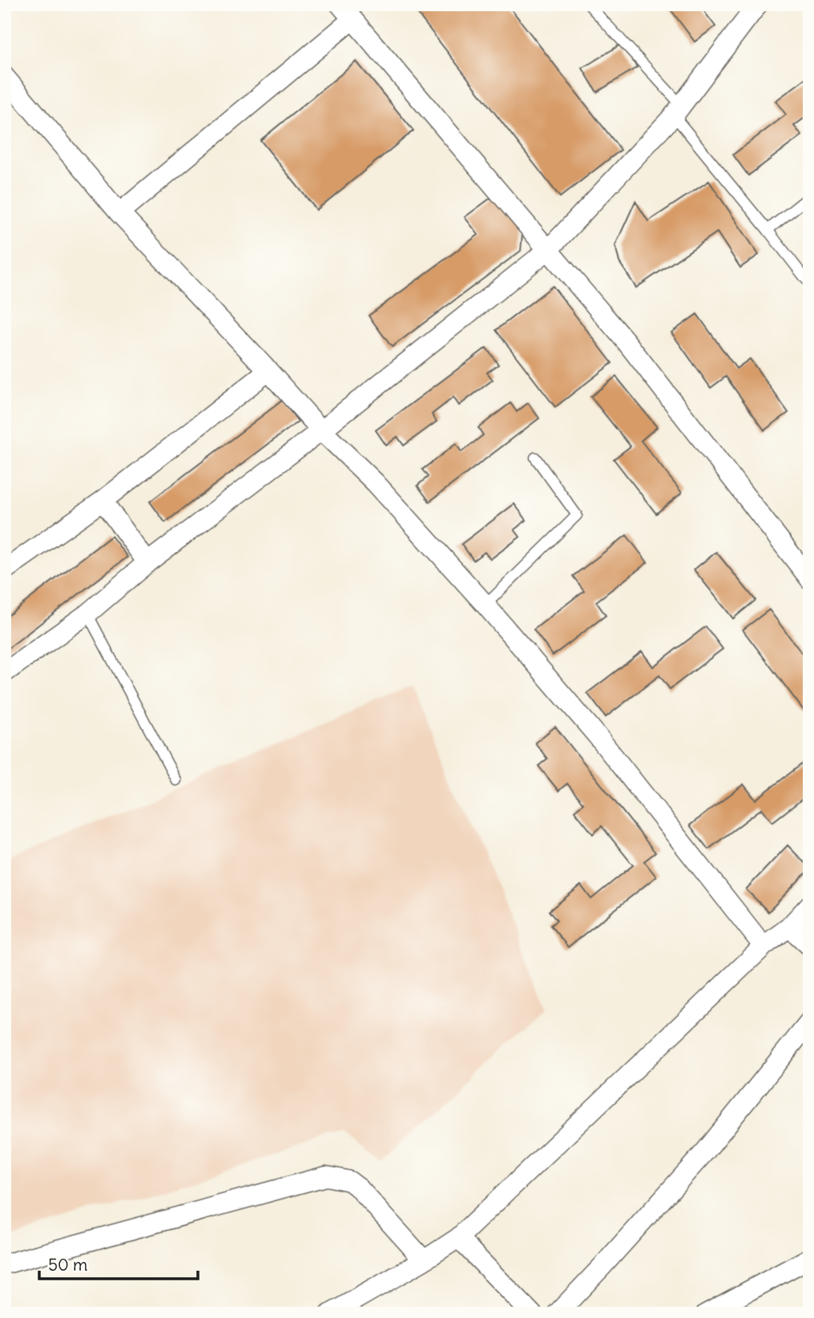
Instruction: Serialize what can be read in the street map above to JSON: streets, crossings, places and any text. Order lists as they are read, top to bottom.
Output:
{
  "scale_bar": "50 m"
}
